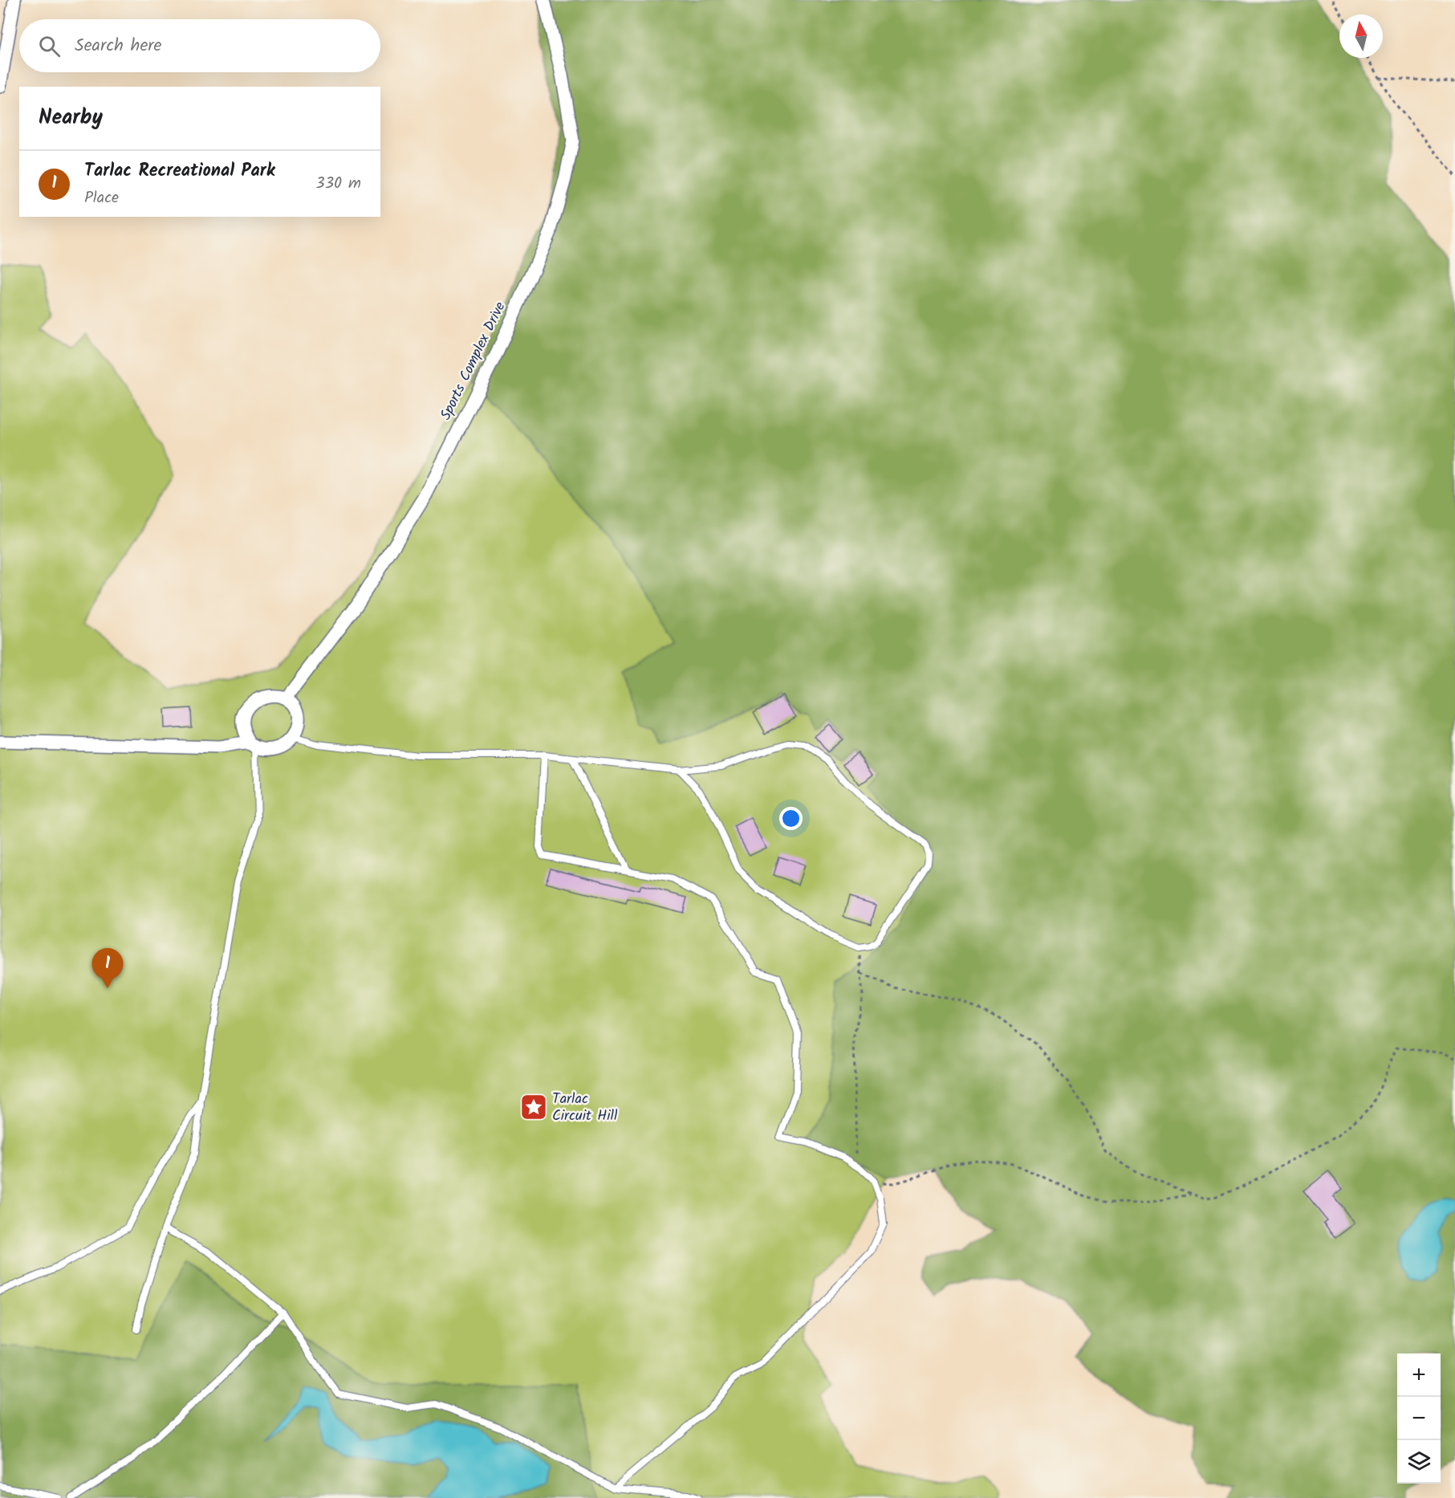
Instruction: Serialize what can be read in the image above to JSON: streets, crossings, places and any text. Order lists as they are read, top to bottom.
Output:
{
  "streets": {
    "street": ["Sports Complex Drive"]
  },
  "places": {
    "place": ["Tarlac Circuit Hill"]
  },
  "north": "top",
  "page": {
    "search": "Search here",
    "heading": "Nearby",
    "list": [
      {
        "mark": "1",
        "name": "Tarlac Recreational Park",
        "note": "Place",
        "value": "330 m"
      }
    ],
    "pins": "1",
    "map_buttons": ["+", "−"]
  }
}
